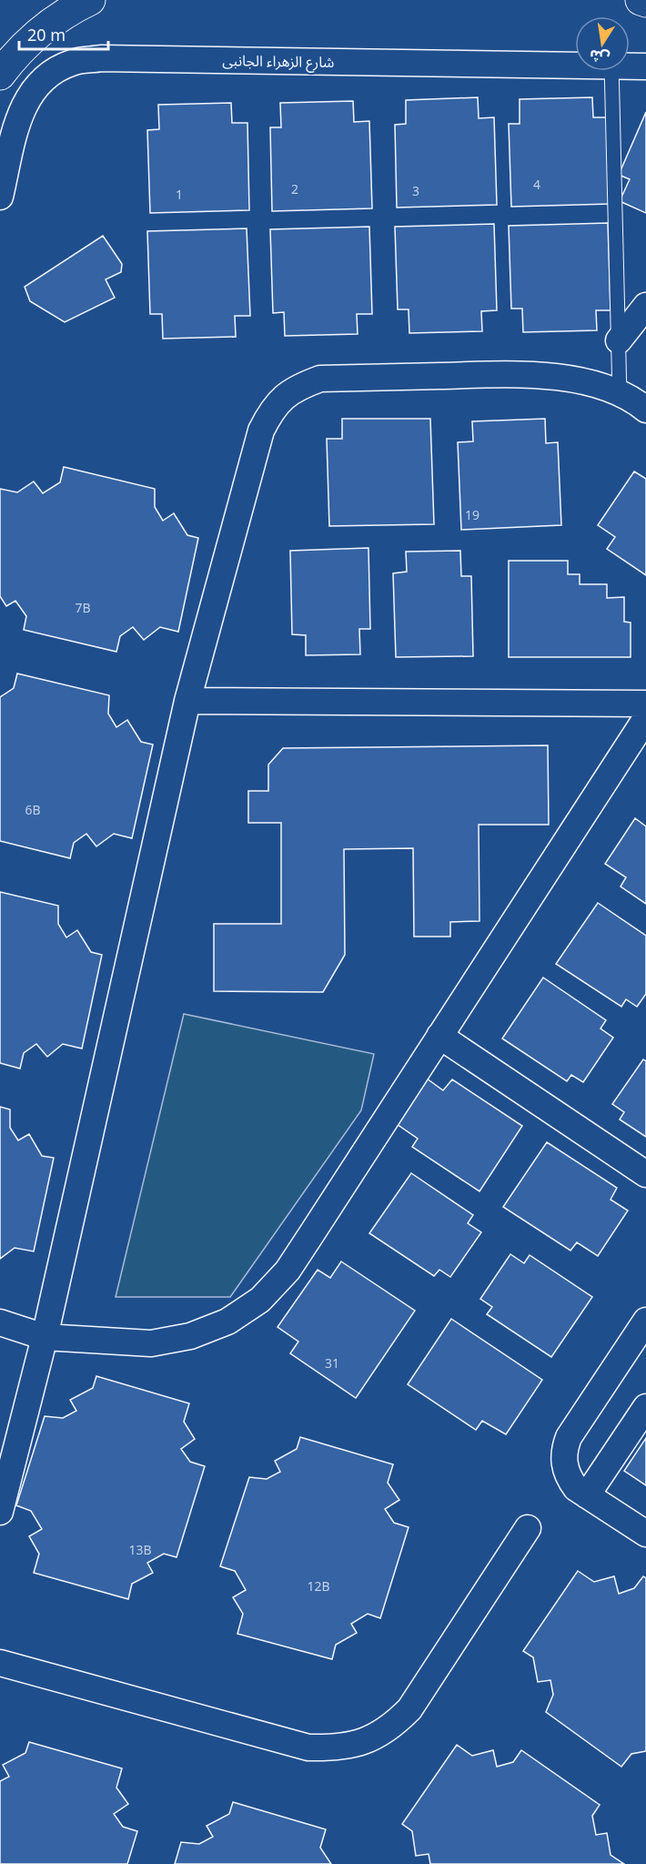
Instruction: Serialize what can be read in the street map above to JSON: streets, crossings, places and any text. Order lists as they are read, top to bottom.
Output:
{
  "streets": {
    "street": ["شارع الزهراء الجانبى"]
  },
  "house_numbers": [
    "4",
    "2",
    "3",
    "1",
    "19",
    "7B",
    "6B",
    "31",
    "13B",
    "12B"
  ],
  "scale_bar": "20 m",
  "north": "bottom"
}
